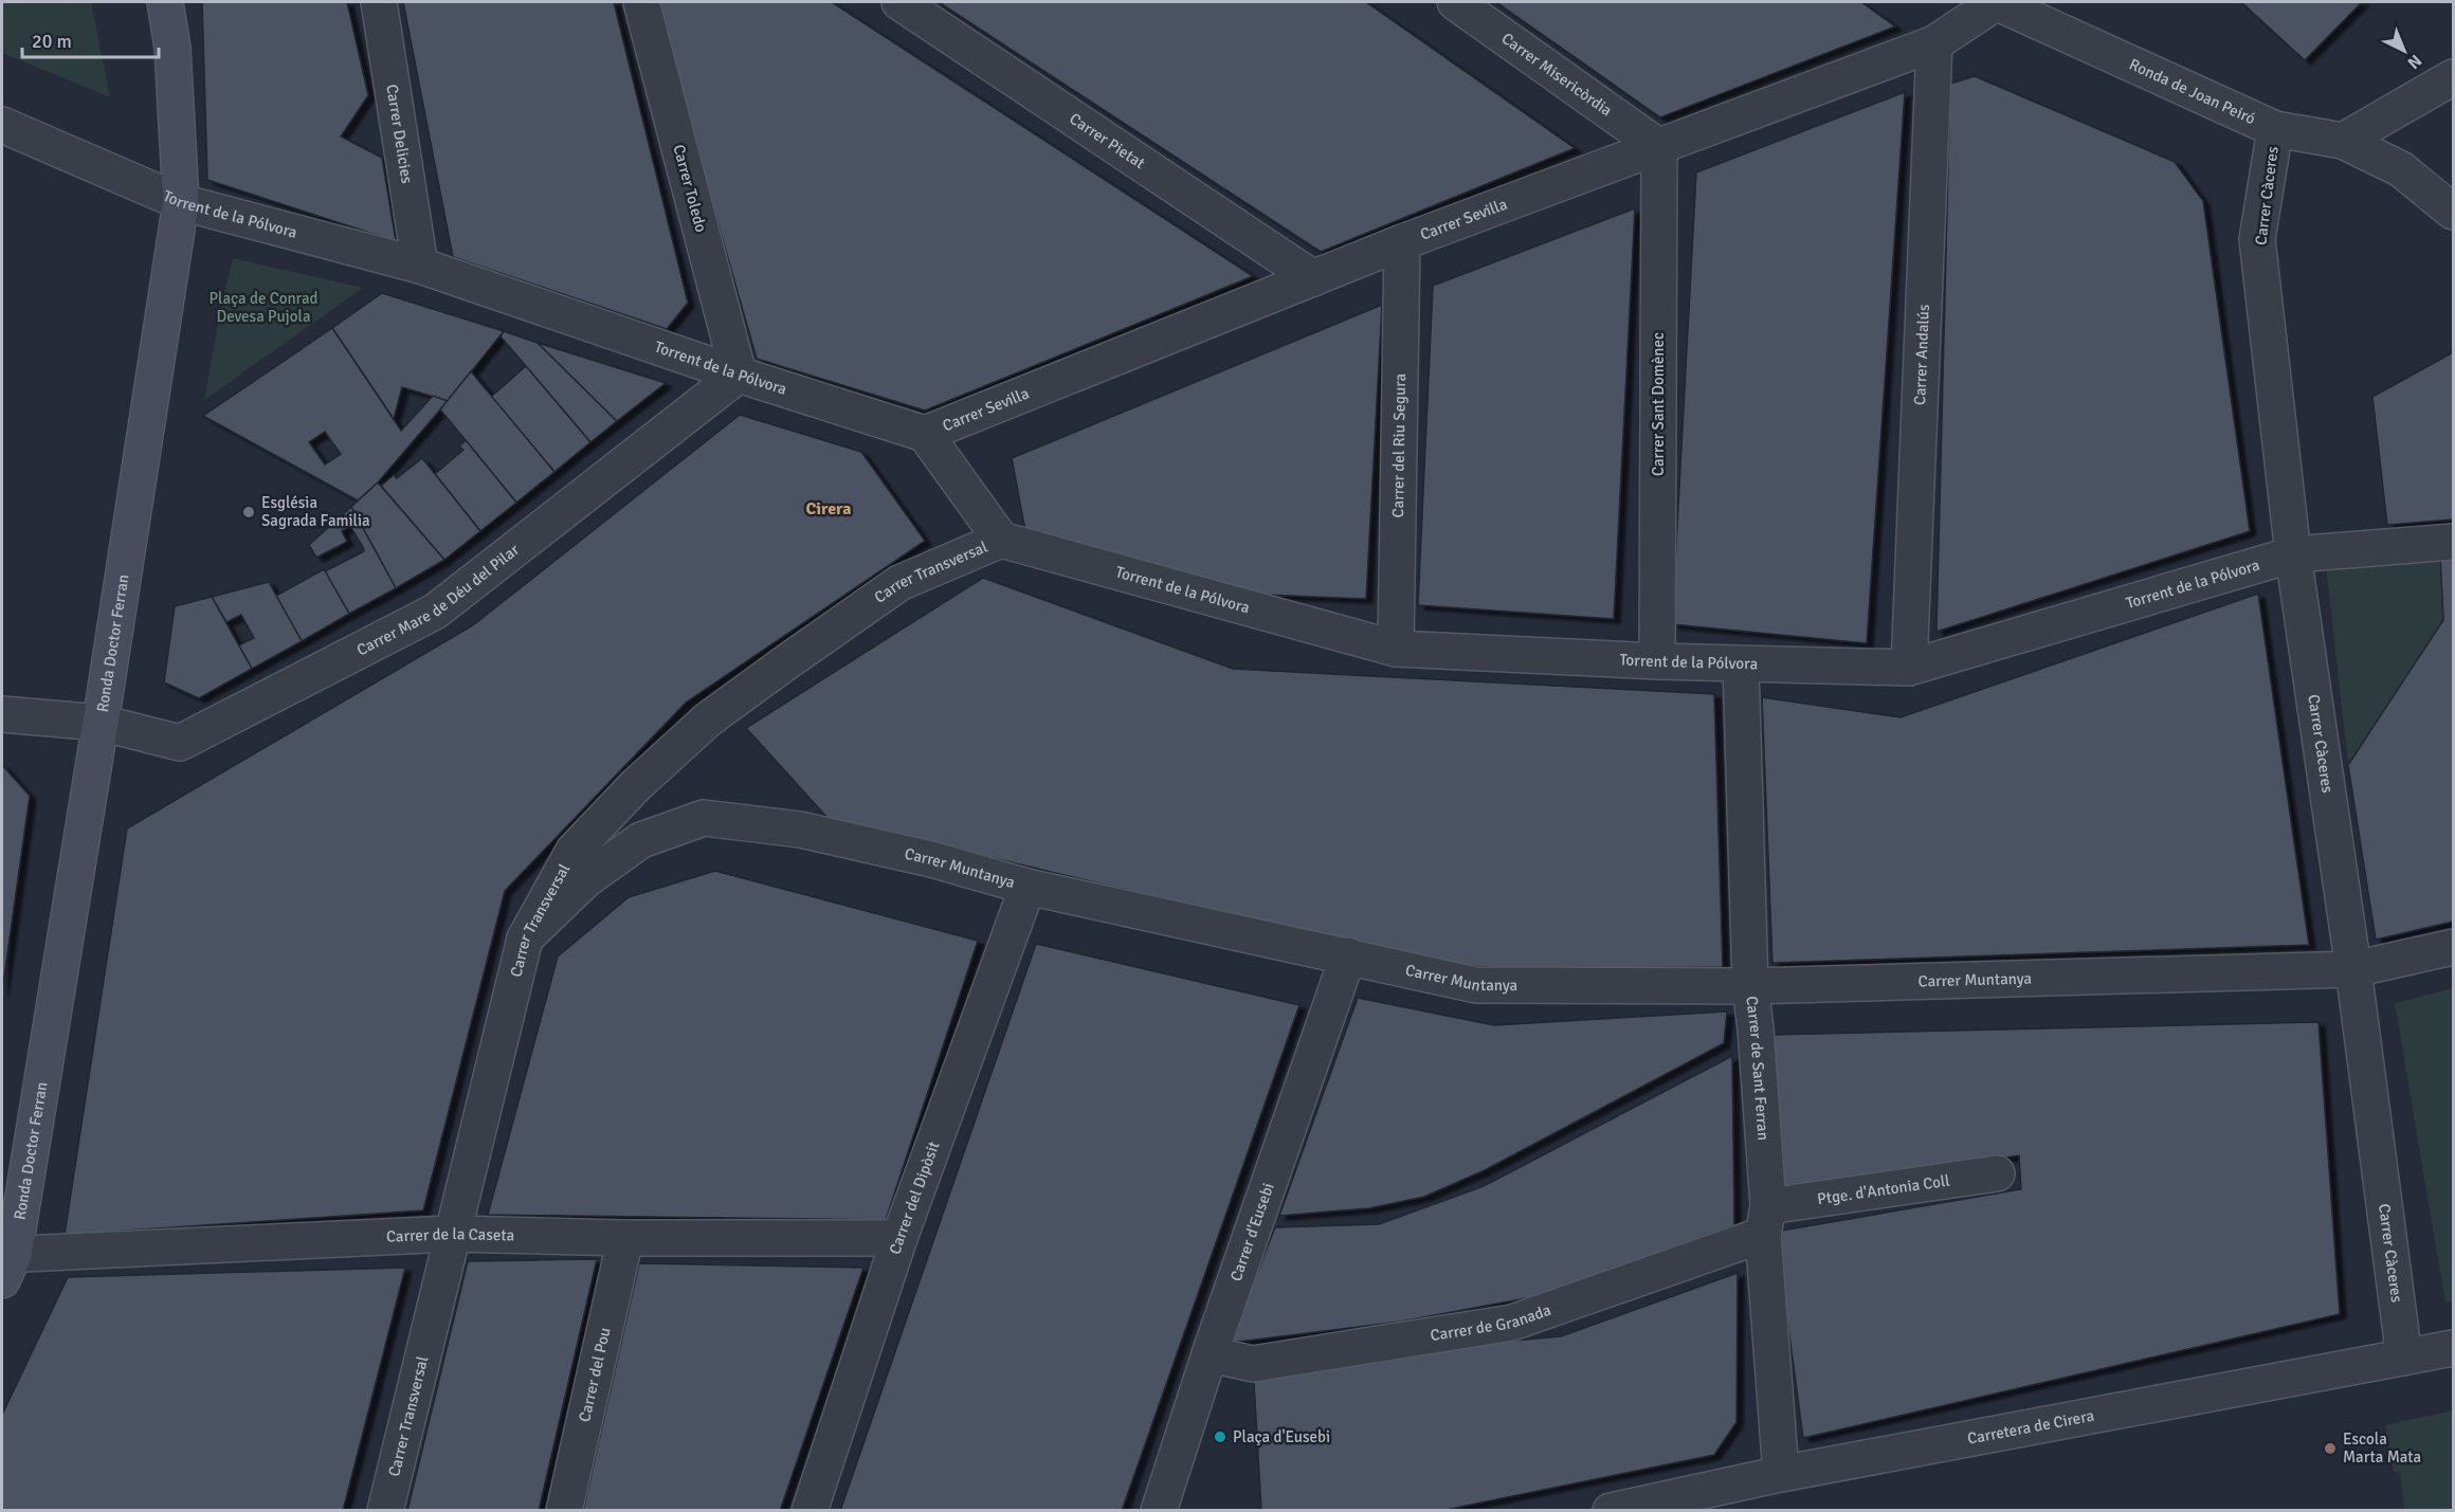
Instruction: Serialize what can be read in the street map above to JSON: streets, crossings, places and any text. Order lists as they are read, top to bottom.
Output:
{
  "streets": {
    "street": [
      "Carrer Misericòrdia",
      "Ronda de Joan Peiró",
      "Carrer Delicies",
      "Carrer Pietat",
      "Carrer Toledo",
      "Carrer Càceres",
      "Torrent de la Pólvora",
      "Carrer Sevilla",
      "Carrer Andalús",
      "Carrer Sant Domènec",
      "Carrer del Riu Segura",
      "Carrer Transversal",
      "Carrer Mare de Déu del Pilar",
      "Ronda Doctor Ferran",
      "Carrer Muntanya",
      "Carrer de Sant Ferran",
      "Ptge. d'Antonia Coll",
      "Carrer del Dipòsit",
      "Carrer d'Eusebi",
      "Carrer de la Caseta",
      "Carrer de Granada",
      "Carrer del Pou",
      "Carretera de Cirera"
    ]
  },
  "crossings": [
    ["Carrer Misericòrdia", "Carrer Sevilla"],
    ["Carrer Misericòrdia", "Carrer Sant Domènec"],
    ["Ronda de Joan Peiró", "Carrer Càceres"],
    ["Ronda de Joan Peiró", "Carrer Sevilla"],
    ["Carrer Delicies", "Torrent de la Pólvora"],
    ["Carrer Pietat", "Carrer Sevilla"],
    ["Carrer Toledo", "Torrent de la Pólvora"],
    ["Carrer Toledo", "Carrer Mare de Déu del Pilar"],
    ["Carrer Càceres", "Torrent de la Pólvora"],
    ["Carrer Càceres", "Carrer Muntanya"],
    ["Carrer Càceres", "Carretera de Cirera"],
    ["Torrent de la Pólvora", "Carrer Sevilla"],
    ["Torrent de la Pólvora", "Carrer Andalús"],
    ["Torrent de la Pólvora", "Carrer Sant Domènec"],
    ["Torrent de la Pólvora", "Carrer del Riu Segura"],
    ["Torrent de la Pólvora", "Carrer Transversal"],
    ["Torrent de la Pólvora", "Carrer Mare de Déu del Pilar"],
    ["Torrent de la Pólvora", "Ronda Doctor Ferran"],
    ["Torrent de la Pólvora", "Carrer de Sant Ferran"],
    ["Carrer Sevilla", "Carrer Andalús"],
    ["Carrer Sevilla", "Carrer Sant Domènec"],
    ["Carrer Sevilla", "Carrer del Riu Segura"],
    ["Carrer Transversal", "Carrer Muntanya"],
    ["Carrer Transversal", "Carrer de la Caseta"],
    ["Carrer Mare de Déu del Pilar", "Ronda Doctor Ferran"],
    ["Ronda Doctor Ferran", "Carrer de la Caseta"],
    ["Carrer Muntanya", "Carrer de Sant Ferran"],
    ["Carrer Muntanya", "Carrer del Dipòsit"],
    ["Carrer Muntanya", "Carrer d'Eusebi"],
    ["Carrer de Sant Ferran", "Ptge. d'Antonia Coll"],
    ["Carrer de Sant Ferran", "Carrer de Granada"],
    ["Carrer de Sant Ferran", "Carretera de Cirera"],
    ["Ptge. d'Antonia Coll", "Carrer de Granada"],
    ["Carrer del Dipòsit", "Carrer de la Caseta"],
    ["Carrer d'Eusebi", "Carrer de Granada"],
    ["Carrer de la Caseta", "Carrer del Pou"]
  ],
  "districts": ["Cirera"],
  "parks": ["Plaça de Conrad Devesa Pujola"],
  "places": ["Església Sagrada Familia", "Plaça d'Eusebi", "Escola Marta Mata"],
  "scale_bar": "20 m",
  "north": "bottom right"
}
